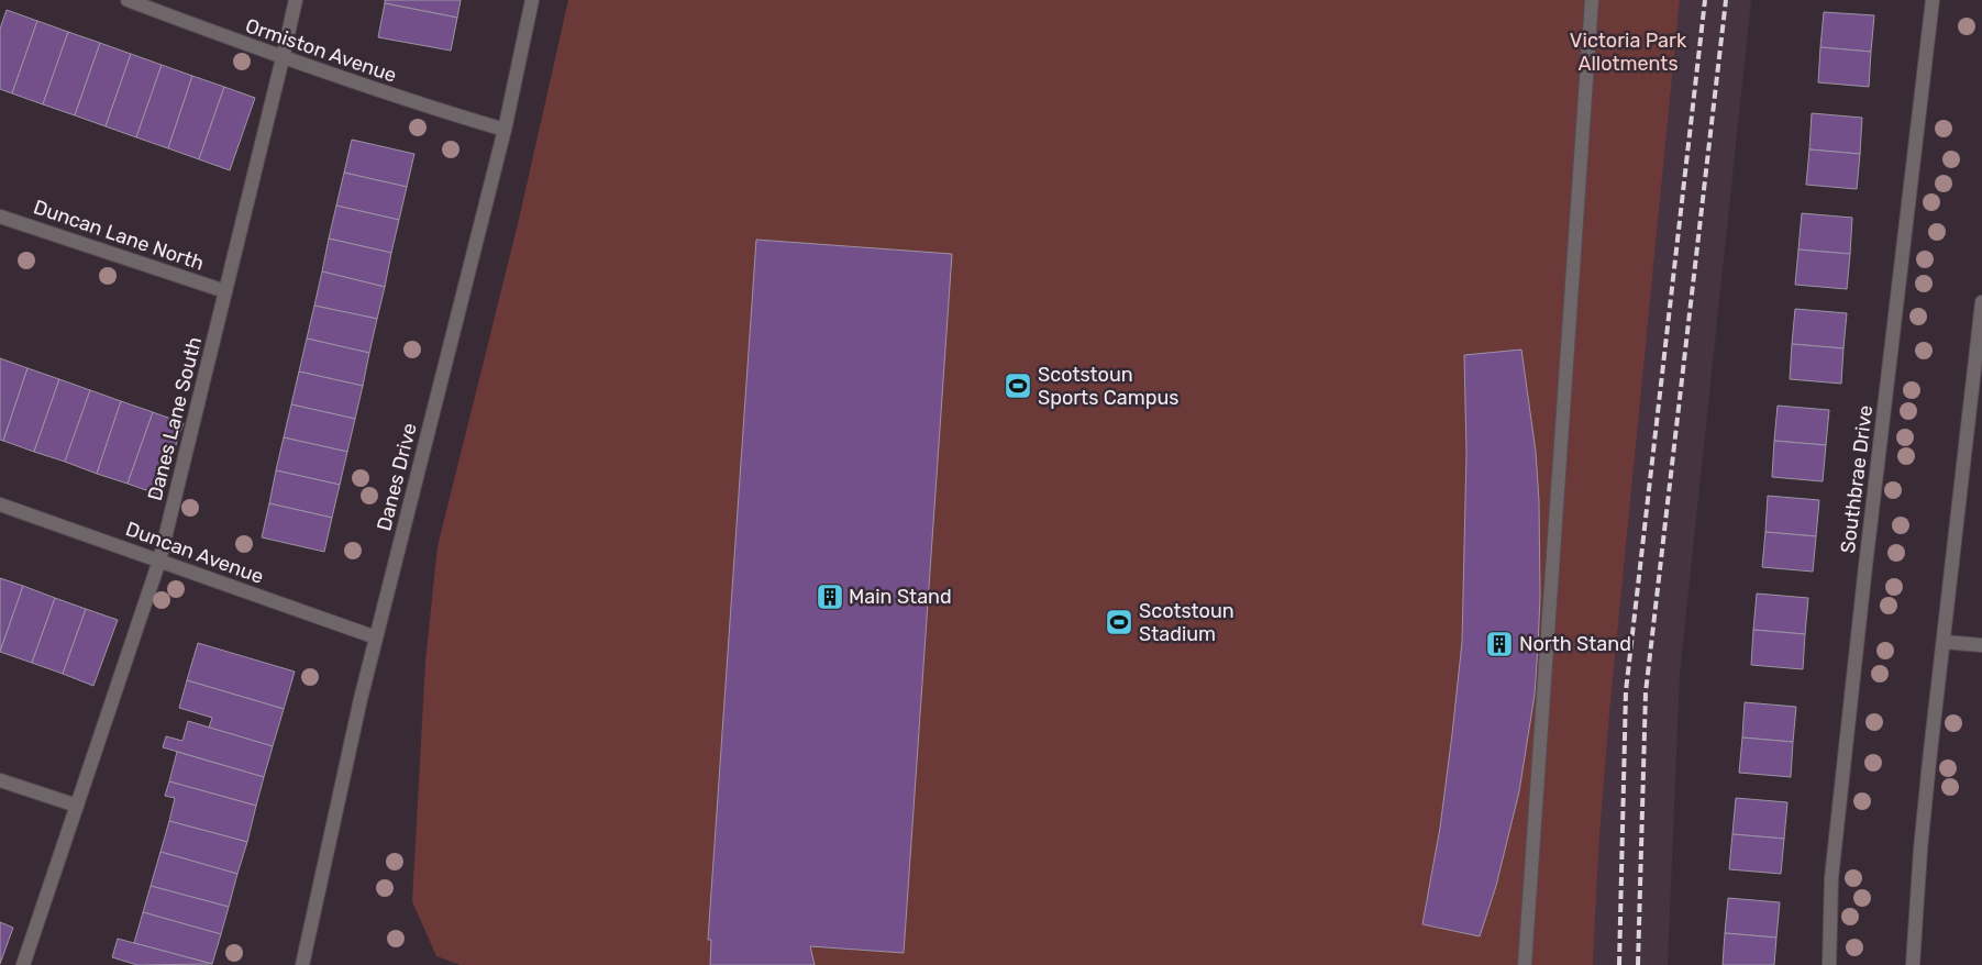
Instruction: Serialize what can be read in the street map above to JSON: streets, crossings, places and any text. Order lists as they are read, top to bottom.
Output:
{
  "streets": {
    "street": [
      "Ormiston Avenue",
      "Duncan Lane North",
      "Danes Lane South",
      "Danes Drive",
      "Southbrae Drive",
      "Duncan Avenue"
    ]
  },
  "crossings": [
    ["Ormiston Avenue", "Danes Lane South"],
    ["Ormiston Avenue", "Danes Drive"],
    ["Duncan Lane North", "Danes Lane South"],
    ["Danes Lane South", "Duncan Avenue"],
    ["Danes Drive", "Duncan Avenue"]
  ],
  "parks": ["Victoria Park Allotments"],
  "places": {
    "sports": ["Scotstoun Sports Campus", "Scotstoun Stadium"],
    "building": ["Main Stand", "North Stand"]
  }
}
